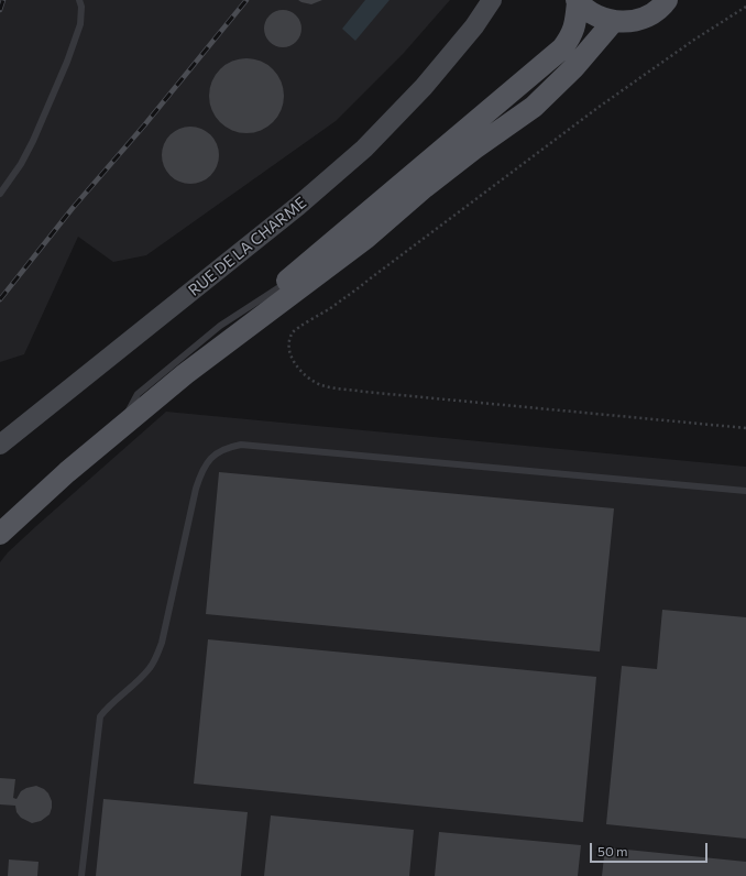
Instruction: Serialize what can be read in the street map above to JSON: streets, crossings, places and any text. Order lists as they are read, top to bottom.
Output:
{
  "streets": {
    "street": ["RUE DE LA CHARME"]
  },
  "scale_bar": "50 m"
}
